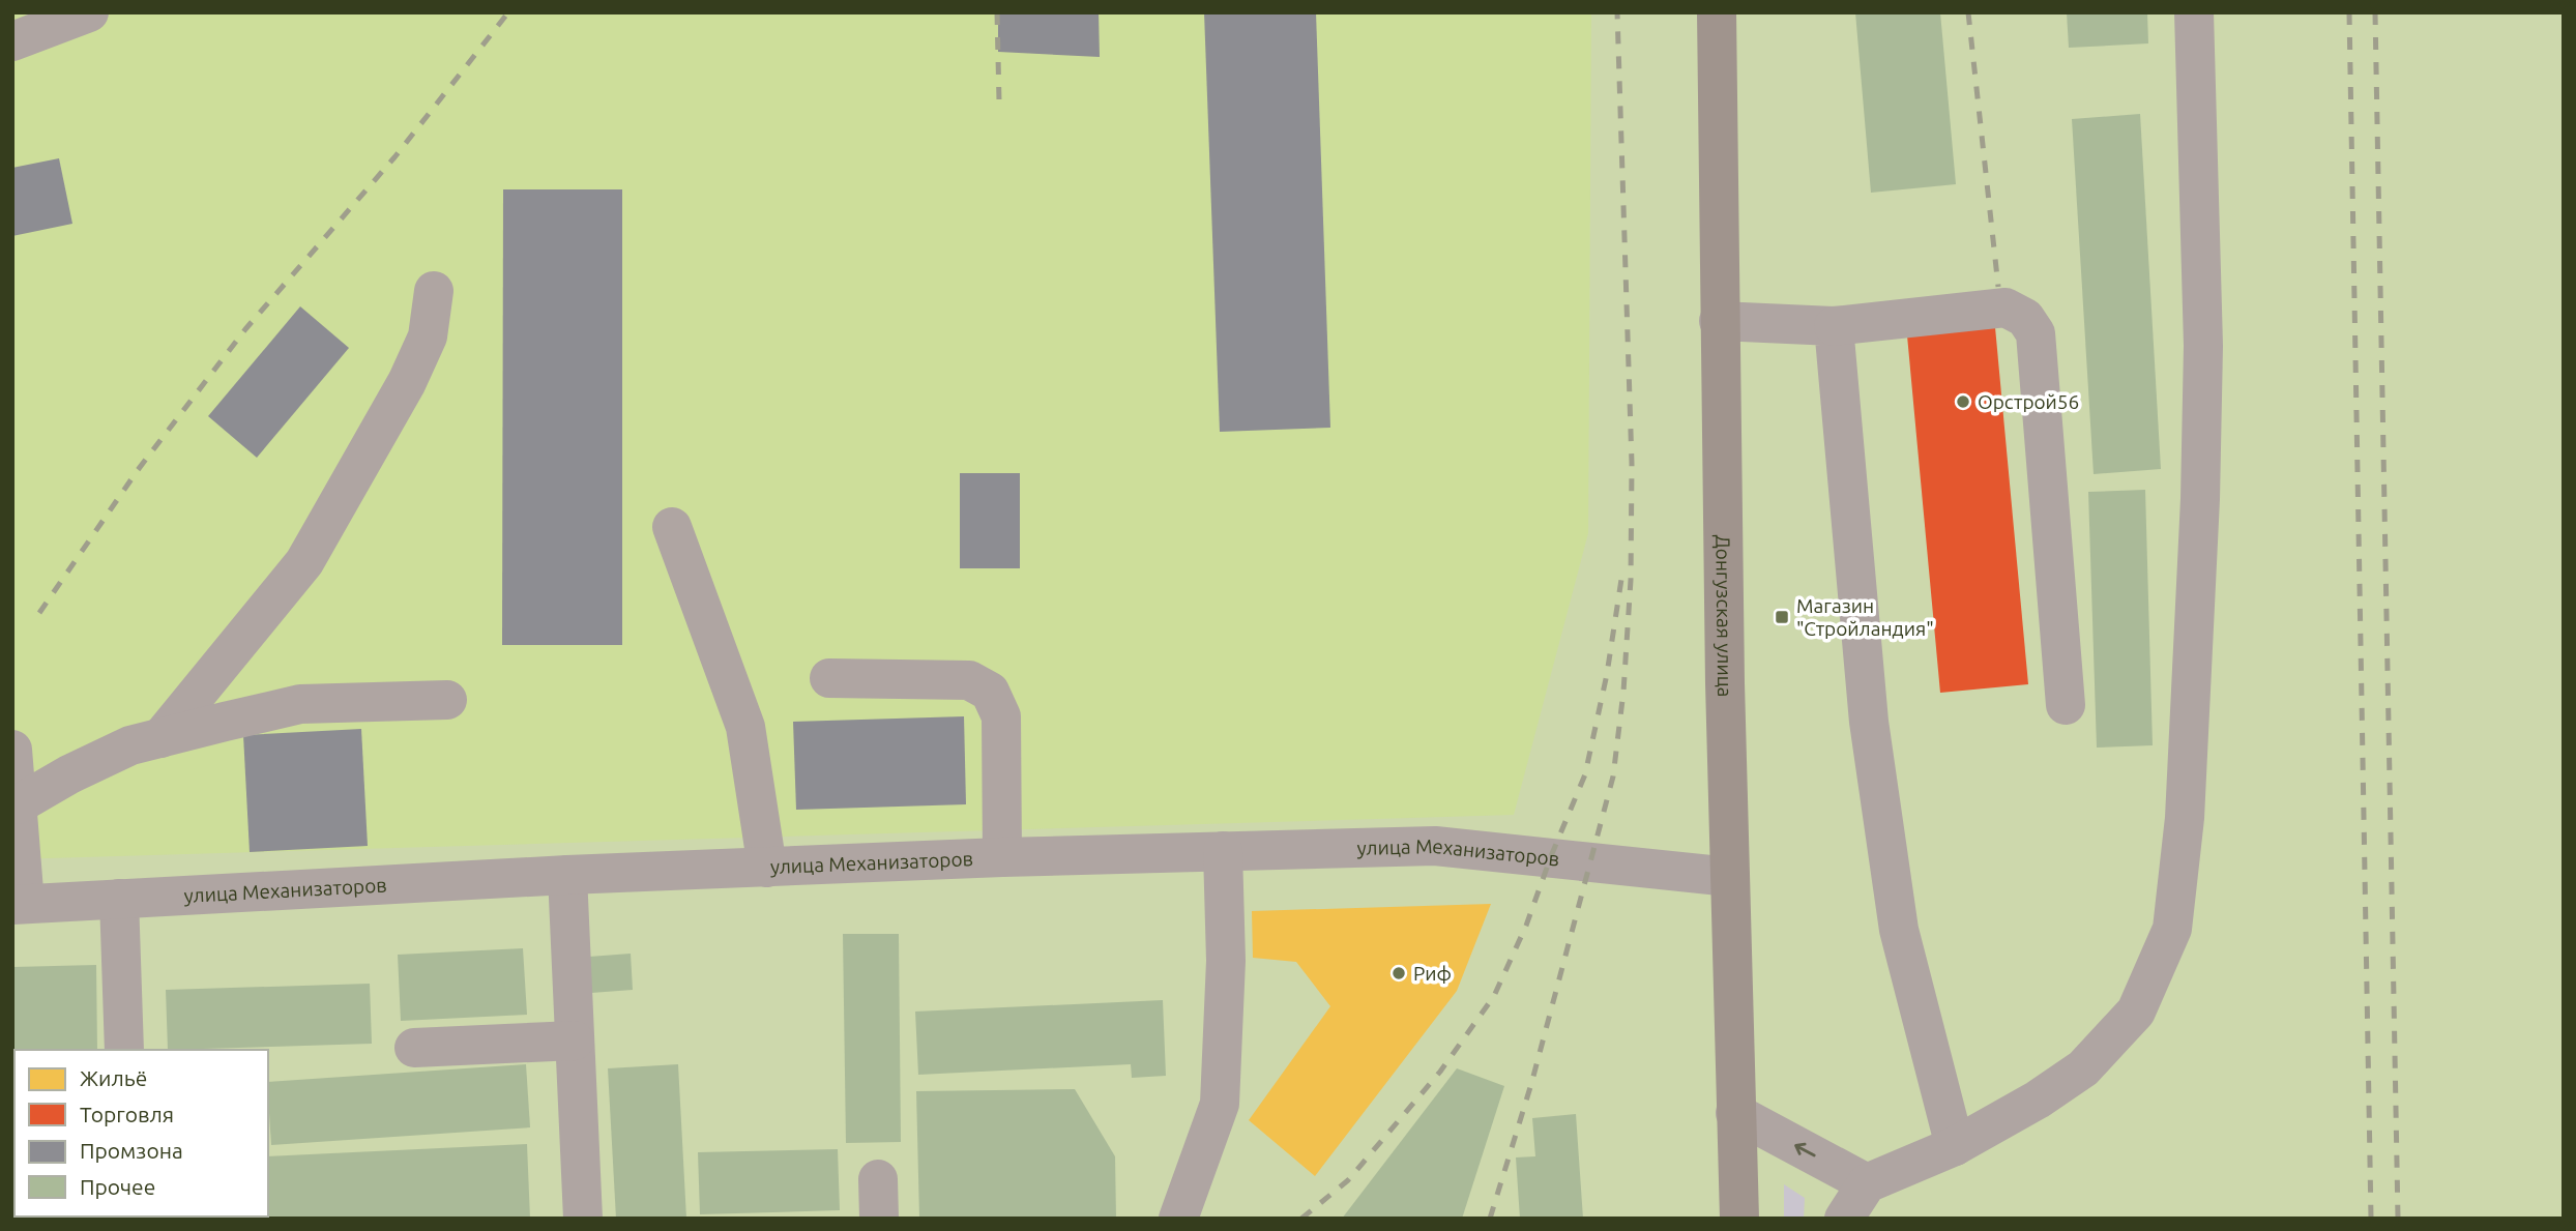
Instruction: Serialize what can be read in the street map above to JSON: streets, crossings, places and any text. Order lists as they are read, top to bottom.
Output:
{
  "streets": {
    "highway": ["Донгузская улица"],
    "street": ["улица Механизаторов"]
  },
  "crossings": [
    ["Донгузская улица", "улица Механизаторов"]
  ],
  "places": {
    "other": ["Орстрой56", "Риф"],
    "transit": ["Магазин \"Стройландия\""]
  },
  "legend": [
    "Жильё",
    "Торговля",
    "Промзона",
    "Прочее"
  ]
}
